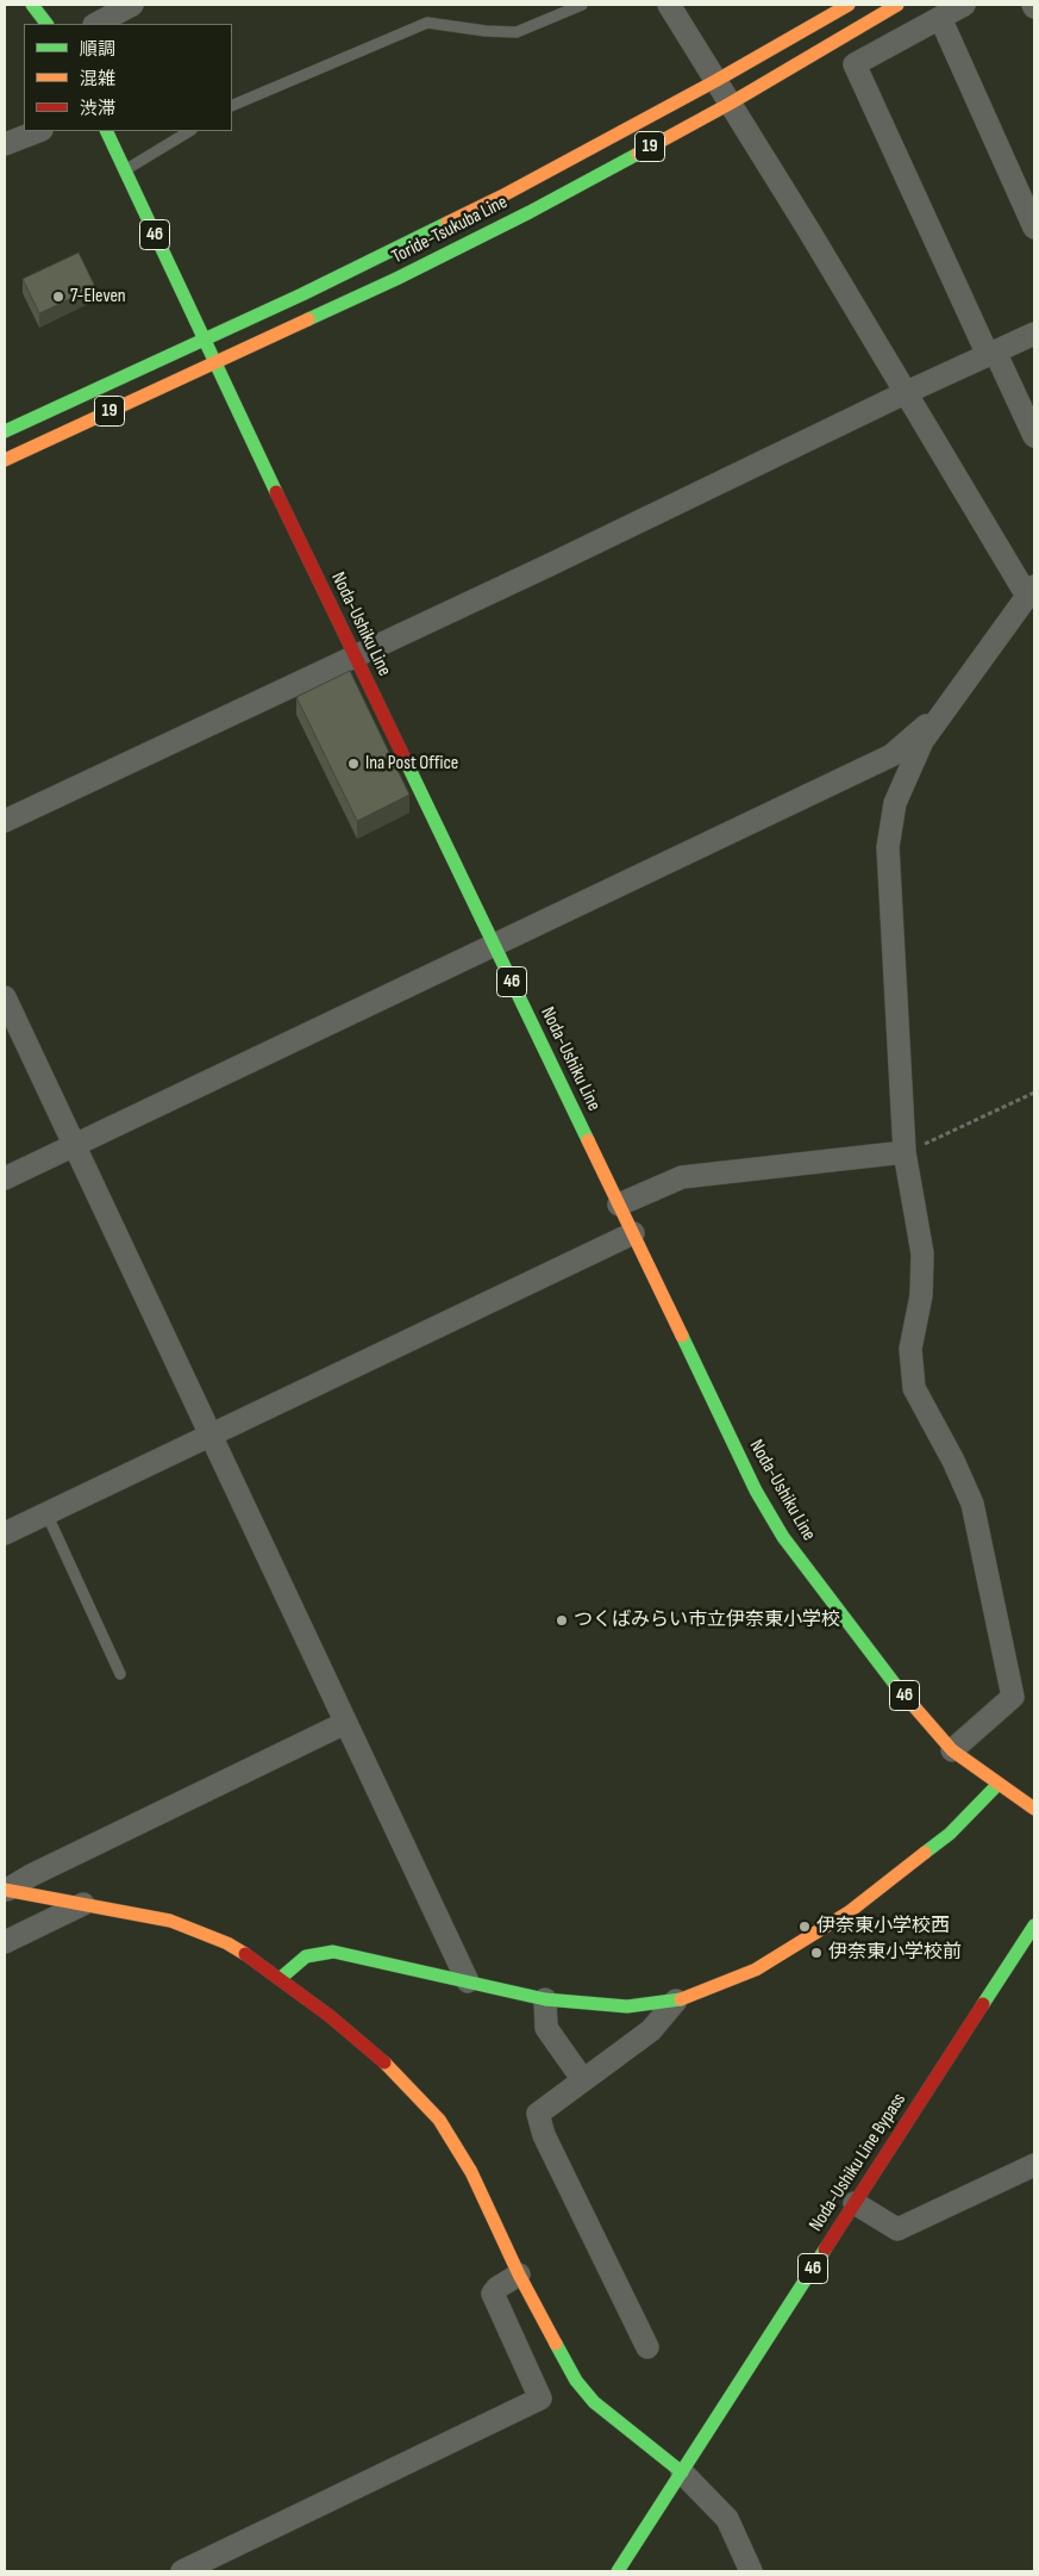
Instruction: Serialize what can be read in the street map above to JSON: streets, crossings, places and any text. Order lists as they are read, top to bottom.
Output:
{
  "streets": {
    "main road": [
      "19",
      "Toride-Tsukuba Line",
      "46",
      "Noda-Ushiku Line",
      "Noda-Ushiku Line Bypass"
    ]
  },
  "crossings": [
    ["Toride-Tsukuba Line", "Noda-Ushiku Line"]
  ],
  "places": [
    "7-Eleven",
    "Ina Post Office",
    "つくばみらい市立伊奈東小学校",
    "伊奈東小学校西",
    "伊奈東小学校前"
  ],
  "legend": ["順調", "混雑", "渋滞"]
}
